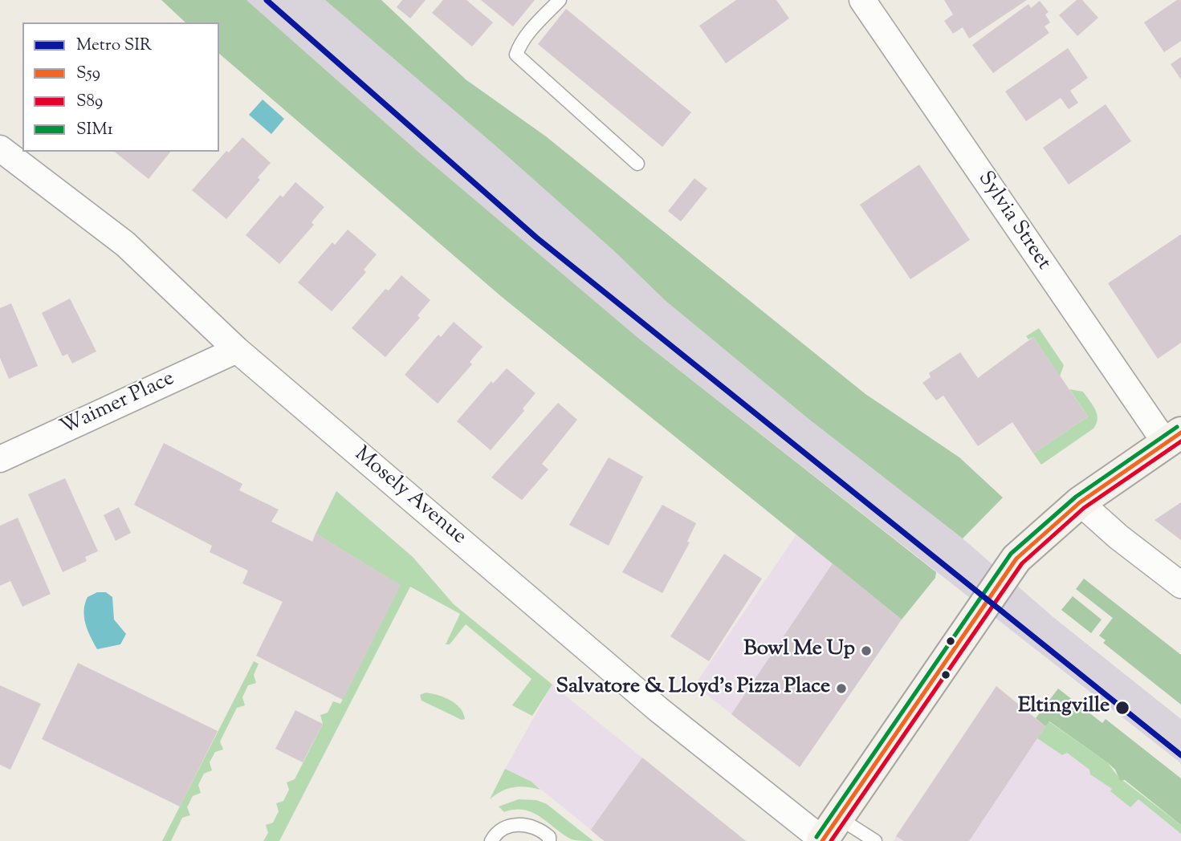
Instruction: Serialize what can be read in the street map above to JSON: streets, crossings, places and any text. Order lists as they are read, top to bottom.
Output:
{
  "streets": {
    "street": ["Sylvia Street", "Waimer Place", "Mosely Avenue"]
  },
  "crossings": [
    ["Waimer Place", "Mosely Avenue"]
  ],
  "places": ["Bowl Me Up", "Salvatore & Lloyd's Pizza Place", "Eltingville"],
  "lines": [
    "metro line SIR",
    "transit line SIM1",
    "transit line S59",
    "transit line S89"
  ],
  "legend": [
    "Metro SIR",
    "S59",
    "S89",
    "SIM1"
  ]
}
